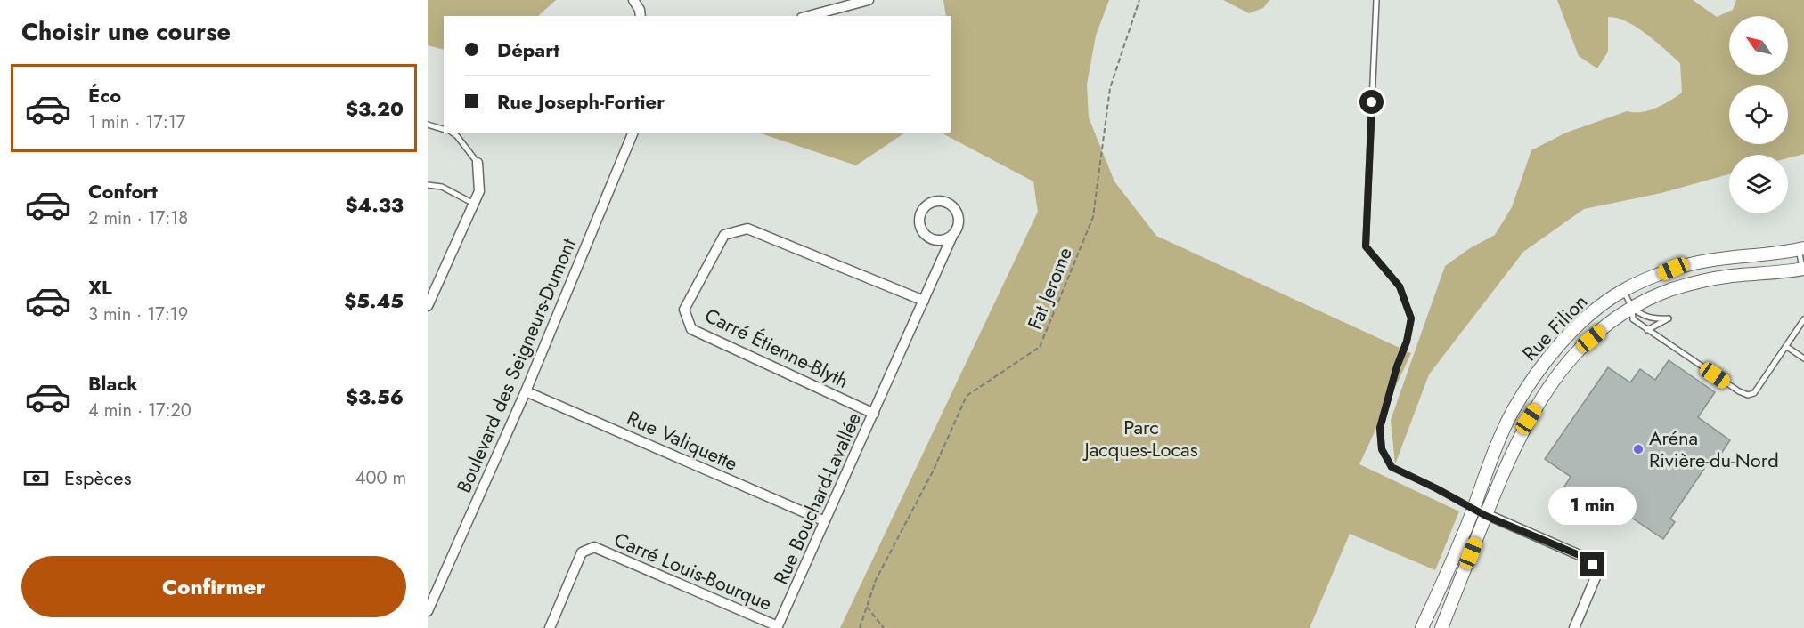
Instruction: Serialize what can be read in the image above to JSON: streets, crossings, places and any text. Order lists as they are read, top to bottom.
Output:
{
  "streets": {
    "street": [
      "Rue Filion",
      "Carré Étienne-Blyth",
      "Boulevard des Seigneurs-Dumont",
      "Rue Valiquette",
      "Rue Bouchard-Lavallée",
      "Carré Louis-Bourque"
    ],
    "path": ["Fat Jerome"]
  },
  "crossings": [
    ["Carré Étienne-Blyth", "Rue Bouchard-Lavallée"],
    ["Boulevard des Seigneurs-Dumont", "Rue Valiquette"],
    ["Rue Valiquette", "Rue Bouchard-Lavallée"],
    ["Rue Bouchard-Lavallée", "Carré Louis-Bourque"]
  ],
  "parks": ["Parc Jacques-Locas"],
  "places": ["Aréna Rivière-du-Nord"],
  "north": "top left",
  "page": {
    "heading": "Choisir une course",
    "banner": ["Départ", "Rue Joseph-Fortier"],
    "list": [
      {
        "name": "Éco",
        "note": "1 min · 17:17",
        "value": "$3.20"
      },
      {
        "name": "Confort",
        "note": "2 min · 17:18",
        "value": "$4.33"
      },
      {
        "name": "XL",
        "note": "3 min · 17:19",
        "value": "$5.45"
      },
      {
        "name": "Black",
        "note": "4 min · 17:20",
        "value": "$3.56"
      }
    ],
    "pay": ["Espèces", "400 m"],
    "bubble": "1 min",
    "buttons": "Confirmer"
  }
}
